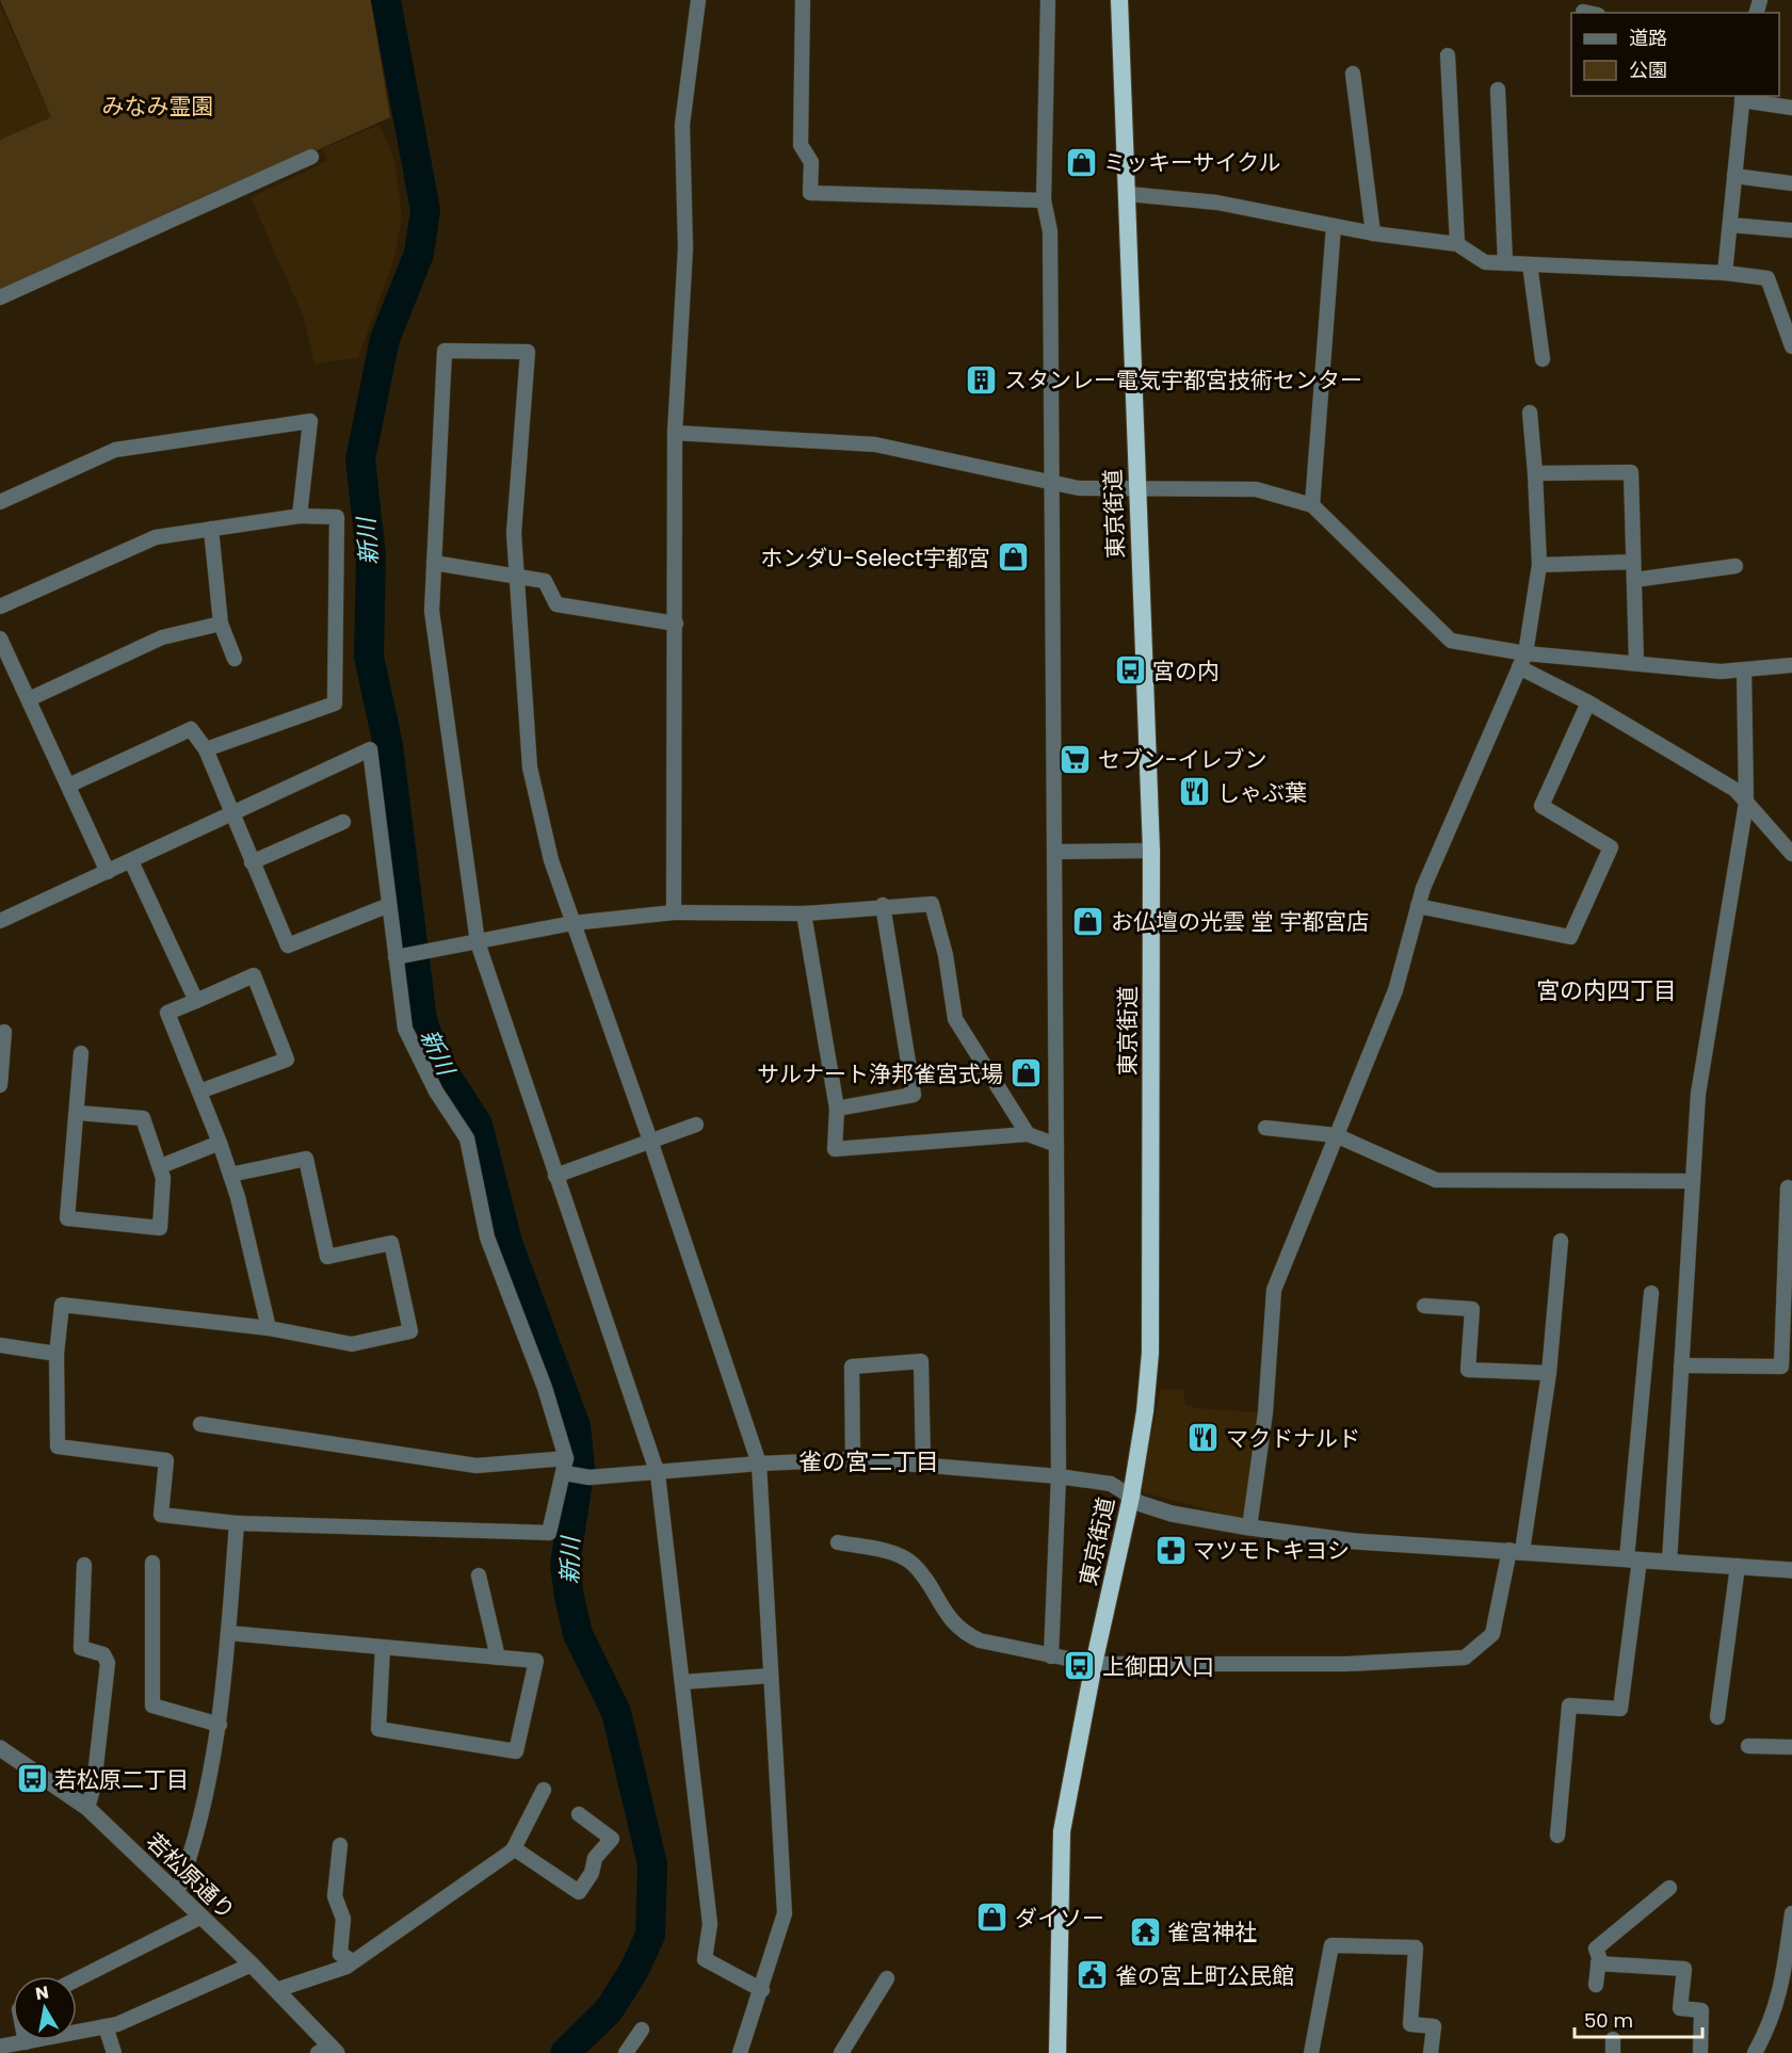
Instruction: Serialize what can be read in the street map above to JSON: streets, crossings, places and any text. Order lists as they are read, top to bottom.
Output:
{
  "streets": {
    "highway": ["東京街道"],
    "street": ["若松原通り"]
  },
  "districts": ["宮の内四丁目", "雀の宮二丁目"],
  "water": ["新川"],
  "parks": ["みなみ霊園"],
  "places": {
    "shop": [
      "ミッキーサイクル",
      "ホンダU-Select宇都宮",
      "お仏壇の光雲 堂 宇都宮店",
      "サルナート浄邦雀宮式場",
      "ダイソー"
    ],
    "building": ["スタンレー電気宇都宮技術センター"],
    "bus stop": ["宮の内", "上御田入口", "若松原二丁目"],
    "supermarket": ["セブン-イレブン"],
    "restaurant": ["しゃぶ葉", "マクドナルド"],
    "pharmacy": ["マツモトキヨシ"],
    "temple": ["雀宮神社"],
    "public building": ["雀の宮上町公民館"]
  },
  "legend": ["道路", "公園"],
  "scale_bar": "50 m",
  "north": "top"
}
